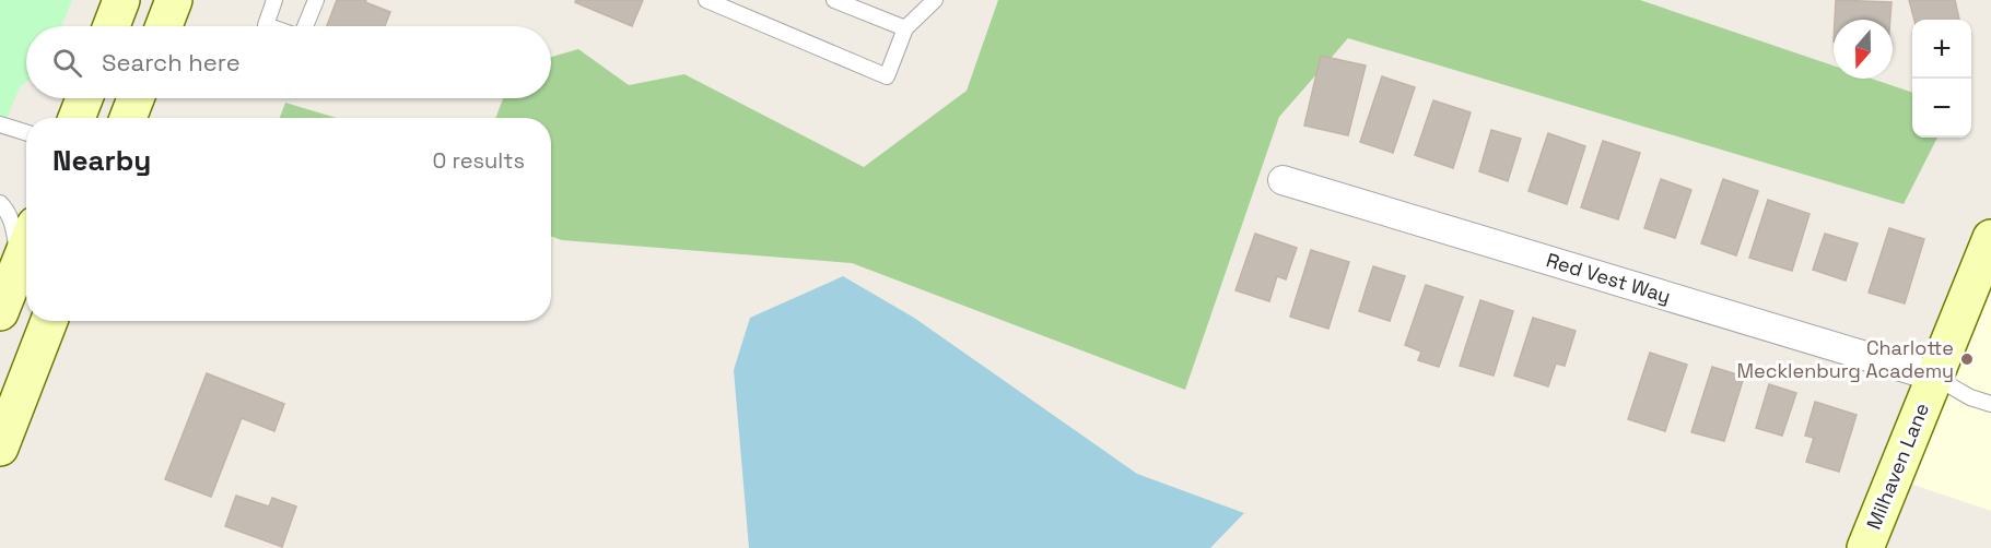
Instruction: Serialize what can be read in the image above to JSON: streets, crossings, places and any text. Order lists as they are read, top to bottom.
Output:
{
  "streets": {
    "main road": ["Milhaven Lane"],
    "street": ["Red Vest Way"]
  },
  "crossings": [
    ["Red Vest Way", "Milhaven Lane"]
  ],
  "places": ["Charlotte Mecklenburg Academy"],
  "north": "bottom",
  "page": {
    "map_buttons": ["+", "−"],
    "search": "Search here",
    "heading": ["Nearby", "0 results"]
  }
}
